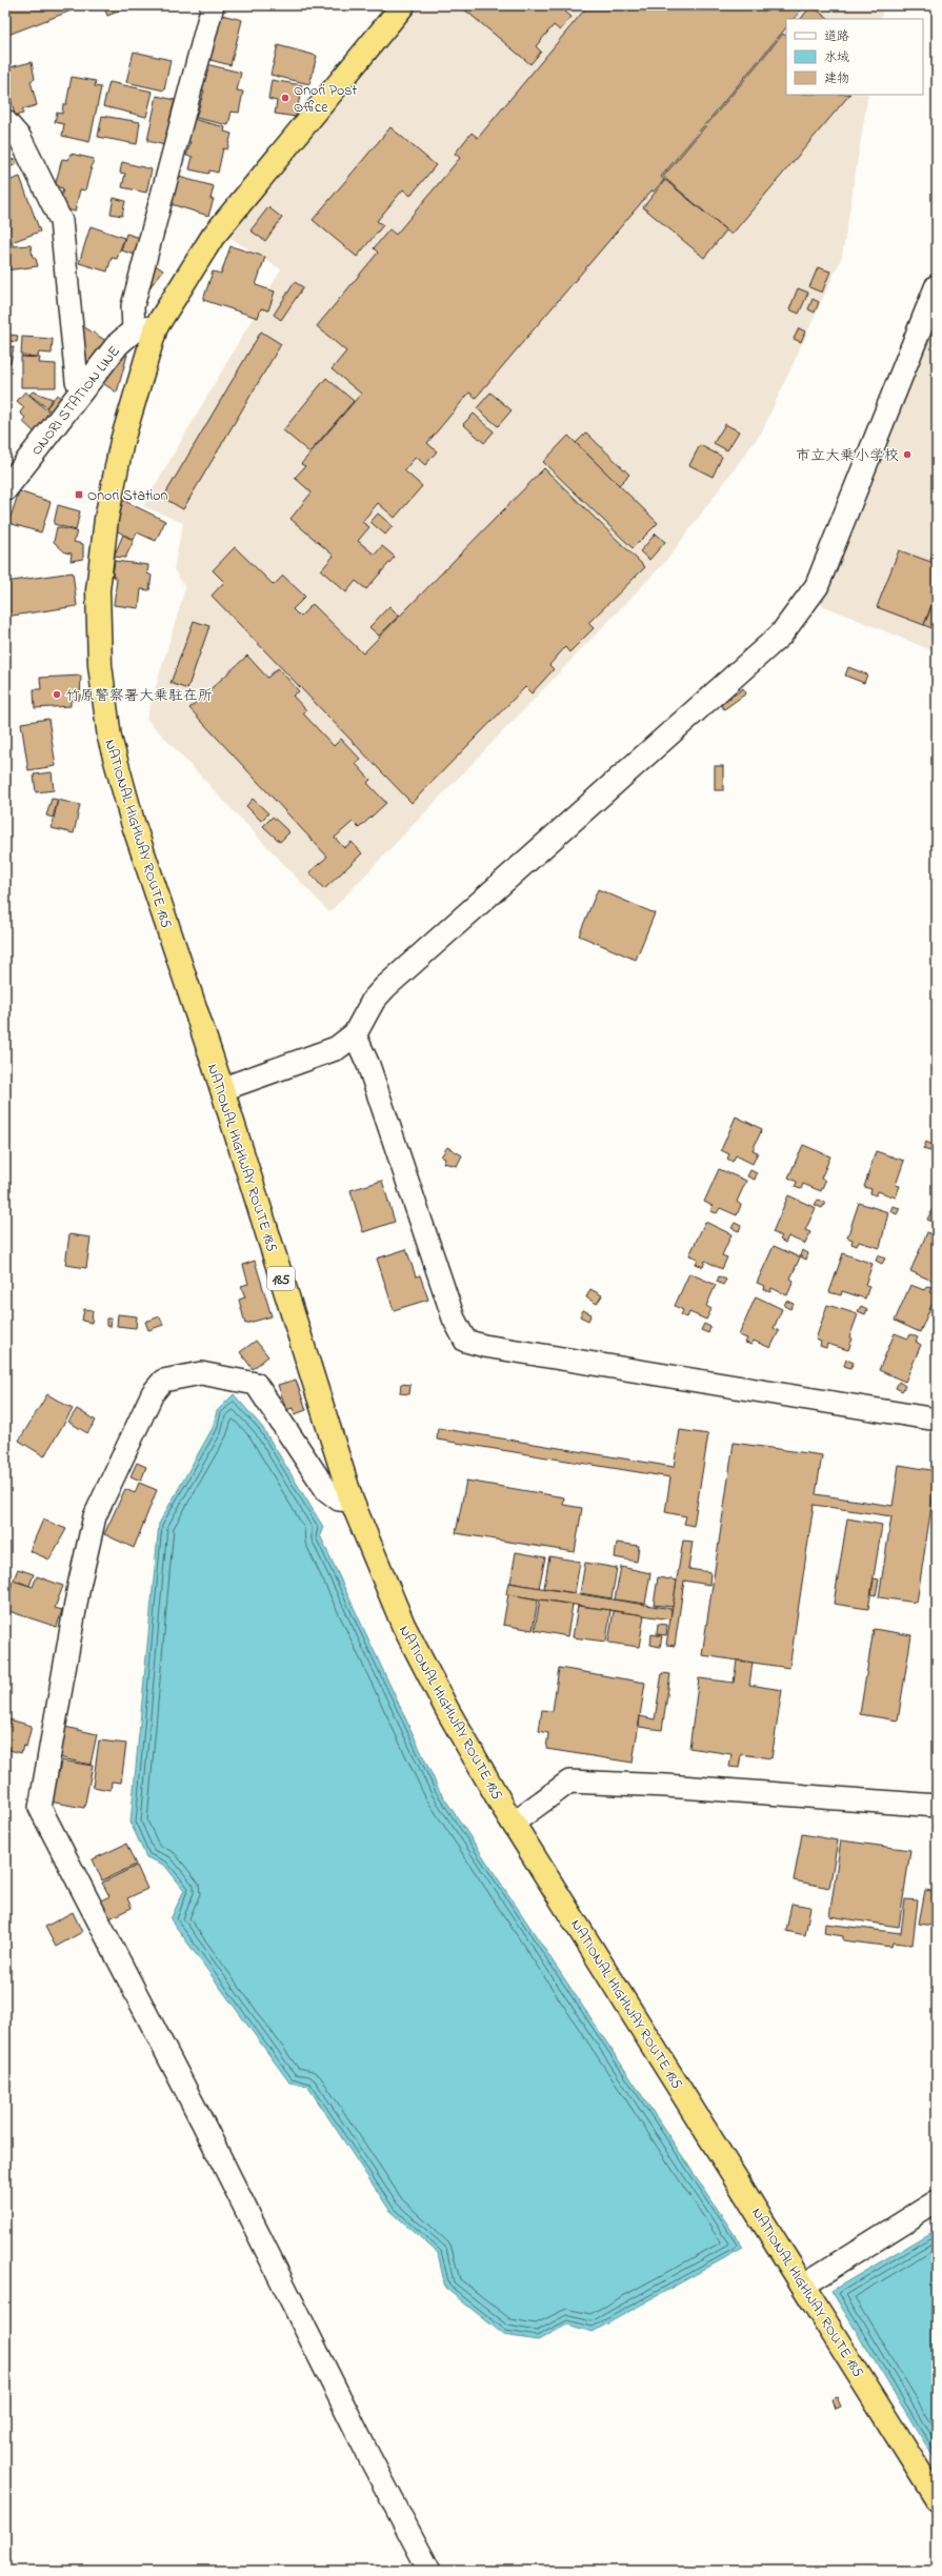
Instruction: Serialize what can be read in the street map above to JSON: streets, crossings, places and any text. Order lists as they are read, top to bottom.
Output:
{
  "streets": {
    "highway": ["NATIONAL HIGHWAY ROUTE 185", "185"],
    "street": ["ONORI STATION LINE"]
  },
  "crossings": [
    ["ONORI STATION LINE", "NATIONAL HIGHWAY ROUTE 185"]
  ],
  "places": {
    "other": ["Onori Post Office", "市立大乗小学校", "竹原警察署大乗駐在所"],
    "transit": ["Onori Station"]
  },
  "legend": ["道路", "水域", "建物"]
}
